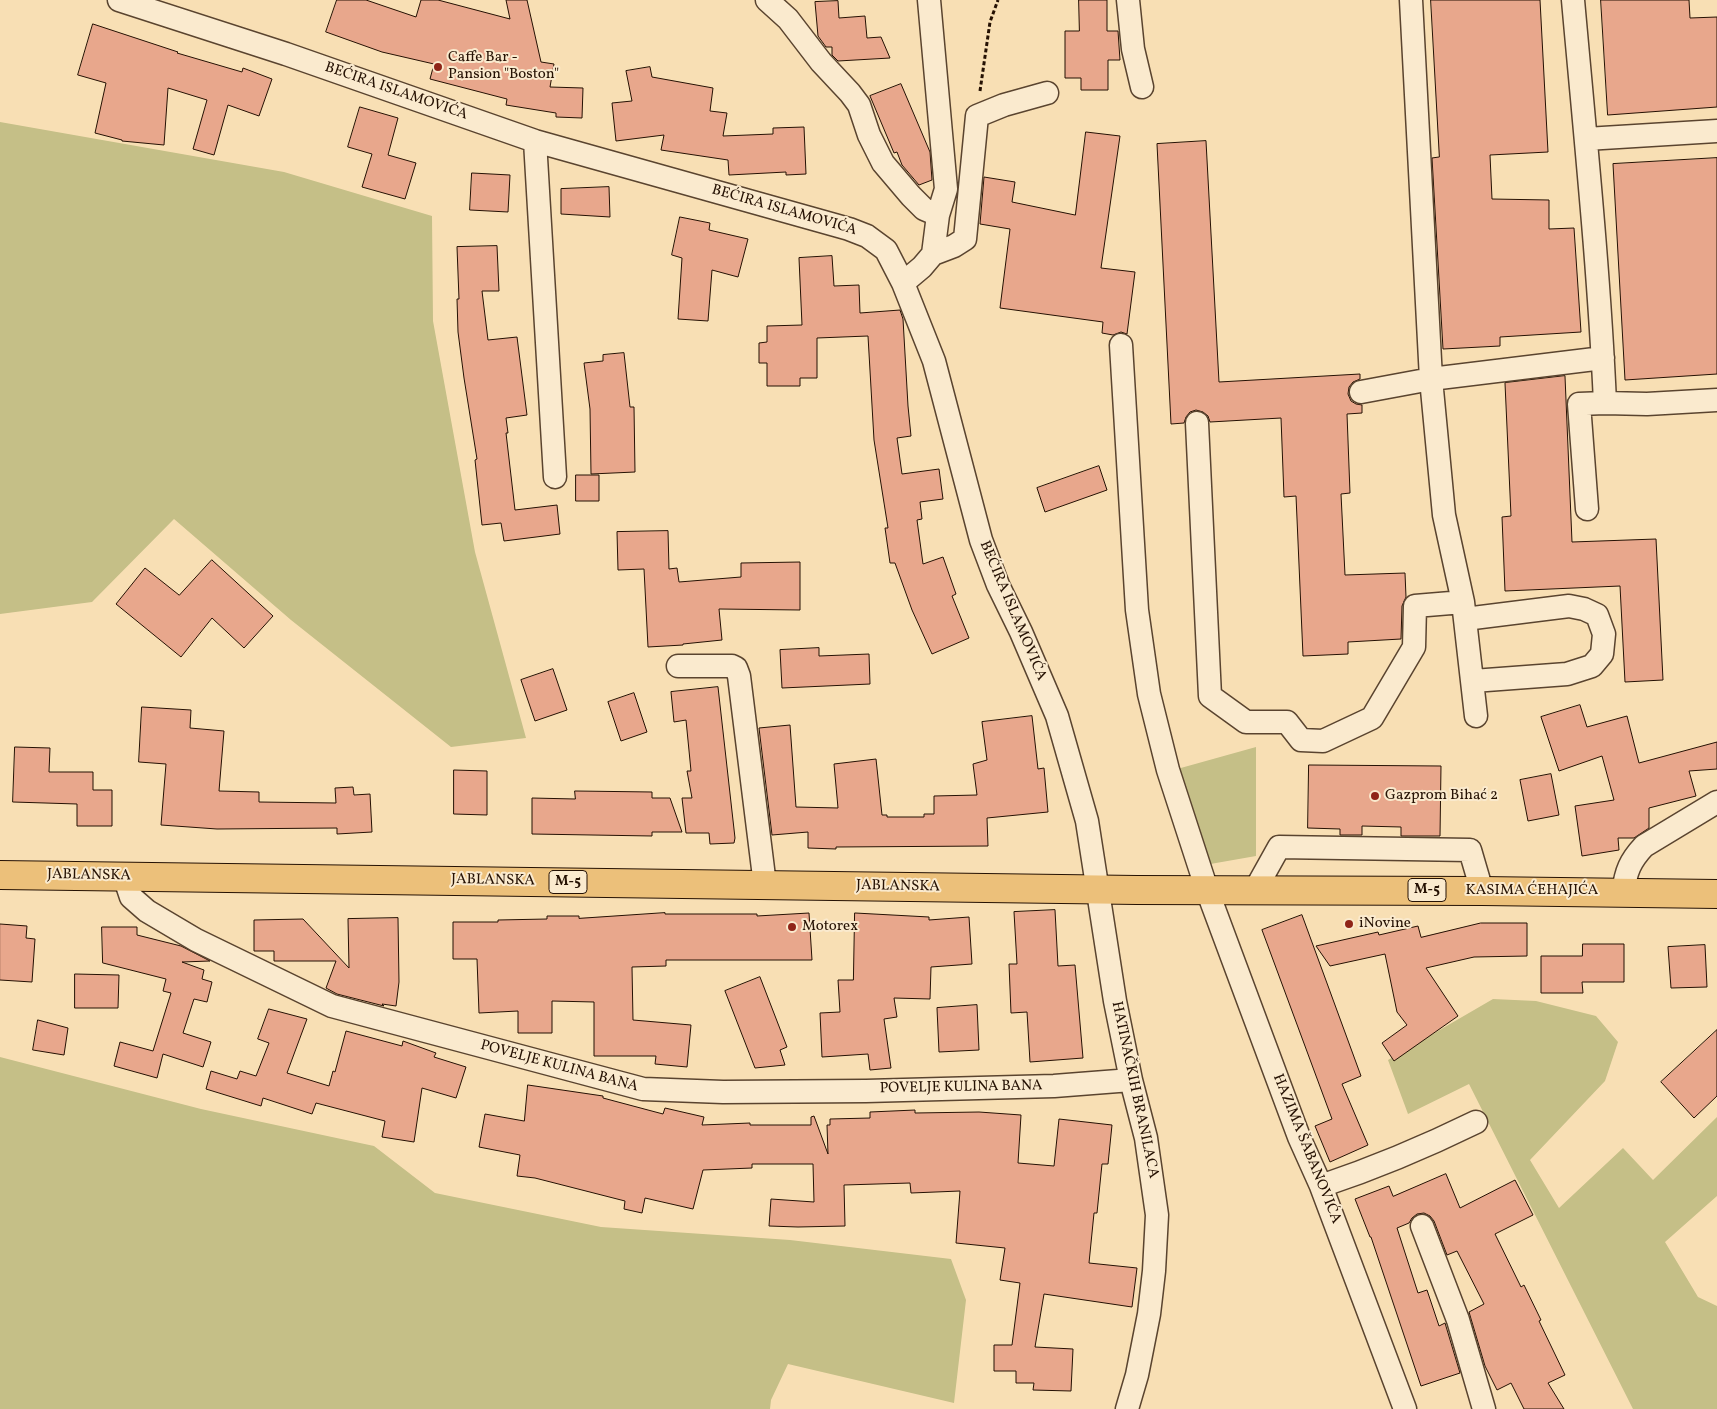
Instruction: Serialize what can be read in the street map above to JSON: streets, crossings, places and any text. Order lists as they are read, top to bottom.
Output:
{
  "streets": {
    "main road": ["JABLANSKA", "M-5", "KASIMA ĆEHAJIĆA"],
    "street": [
      "BEĆIRA ISLAMOVIĆA",
      "POVELJE KULINA BANA",
      "HATINAČKIH BRANILACA",
      "HAZIMA ŠABANOVIĆA"
    ]
  },
  "crossings": [
    ["BEĆIRA ISLAMOVIĆA", "JABLANSKA"],
    ["BEĆIRA ISLAMOVIĆA", "HATINAČKIH BRANILACA"],
    ["JABLANSKA", "KASIMA ĆEHAJIĆA"],
    ["JABLANSKA", "POVELJE KULINA BANA"],
    ["JABLANSKA", "HATINAČKIH BRANILACA"],
    ["KASIMA ĆEHAJIĆA", "HAZIMA ŠABANOVIĆA"],
    ["POVELJE KULINA BANA", "HATINAČKIH BRANILACA"]
  ],
  "places": [
    "Caffe Bar - Pansion \"Boston\"",
    "Gazprom Bihać 2",
    "iNovine",
    "Motorex"
  ]
}
